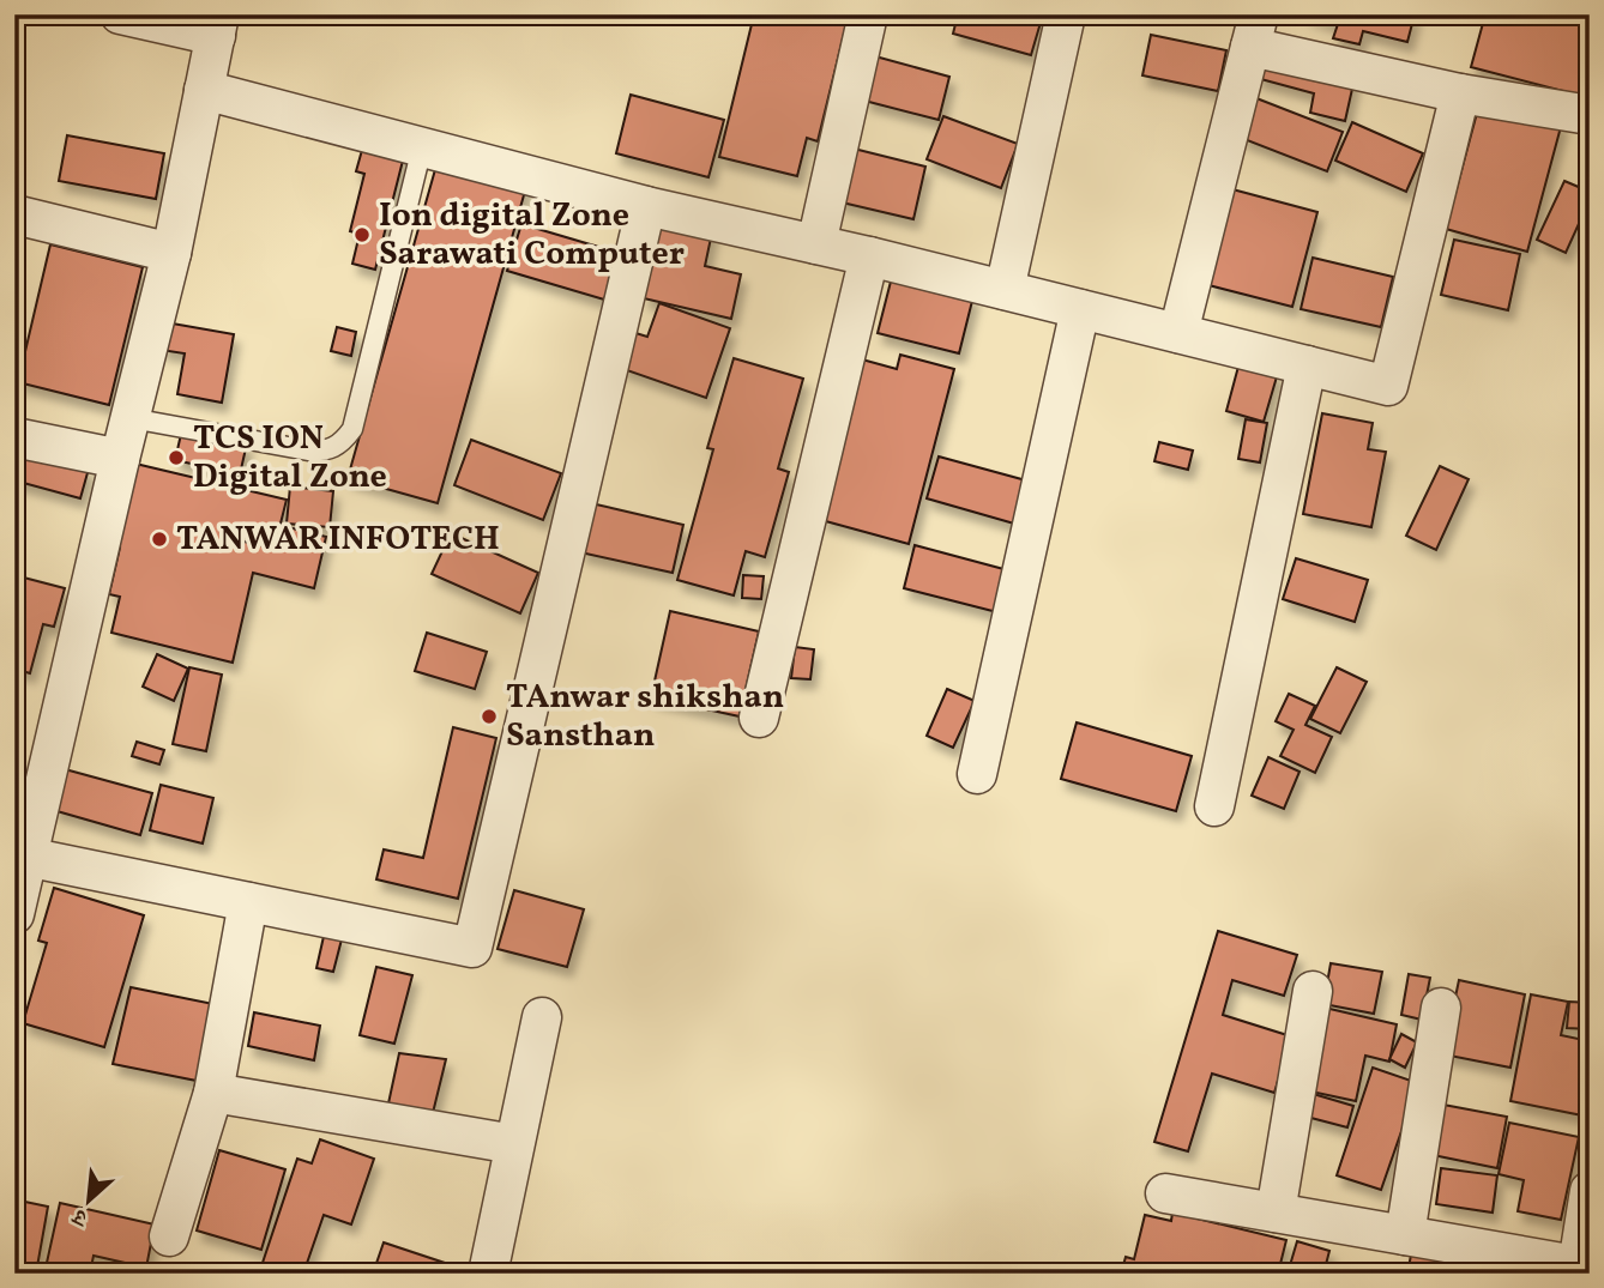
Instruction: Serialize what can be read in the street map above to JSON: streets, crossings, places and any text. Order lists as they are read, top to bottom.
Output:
{
  "places": [
    "Ion digital Zone Sarawati Computer",
    "TCS ION Digital Zone",
    "TANWAR INFOTECH",
    "TAnwar shikshan Sansthan"
  ],
  "north": "bottom left"
}
